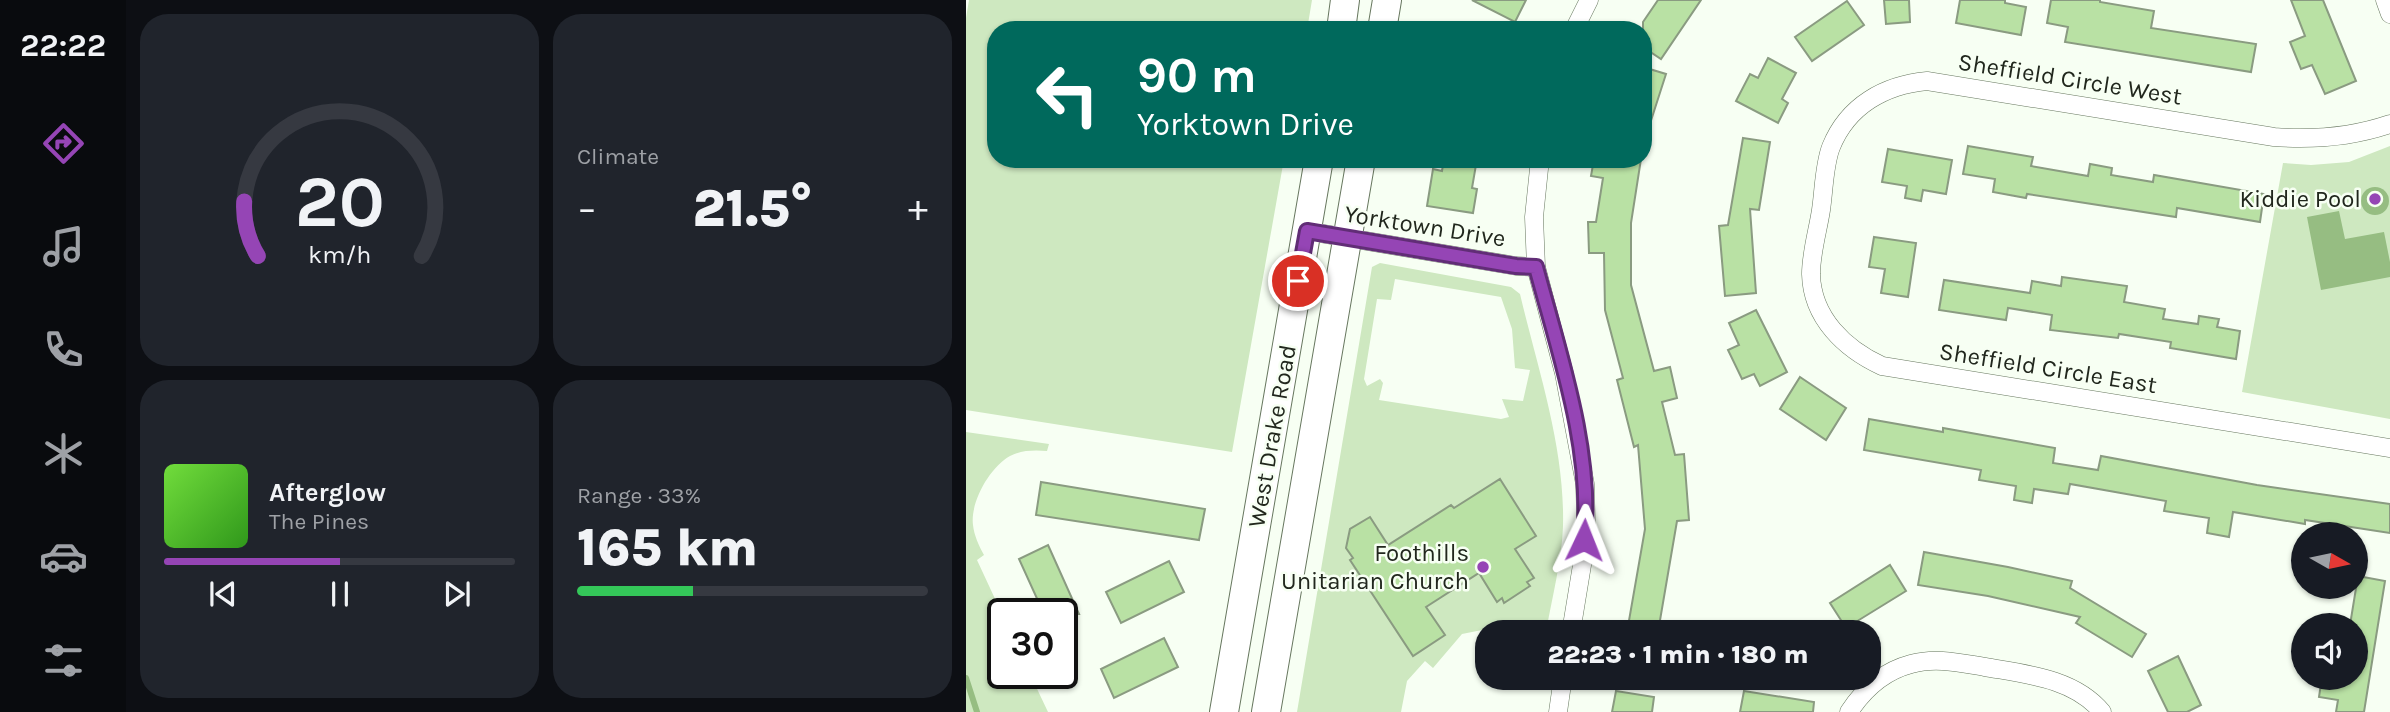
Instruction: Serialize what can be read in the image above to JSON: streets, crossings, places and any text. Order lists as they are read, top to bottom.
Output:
{
  "streets": {
    "main road": ["West Drake Road"],
    "street": ["Sheffield Circle West", "Yorktown Drive", "Sheffield Circle East"]
  },
  "crossings": [
    ["Sheffield Circle West", "Sheffield Circle East"],
    ["Yorktown Drive", "West Drake Road"]
  ],
  "places": ["Kiddie Pool", "Foothills Unitarian Church"],
  "north": "right",
  "page": {
    "tabs": "22:22",
    "tile": [
      "Climate",
      ["Range · 33%", "165 km"]
    ],
    "turn": ["90 m", "Yorktown Drive"],
    "heat": ["−", "21.5°", "+"],
    "song": ["Afterglow", "The Pines"],
    "limit": "30",
    "trip": "22:23 · 1 min · 180 m",
    "gauge": ["20", "km/h"]
  }
}
